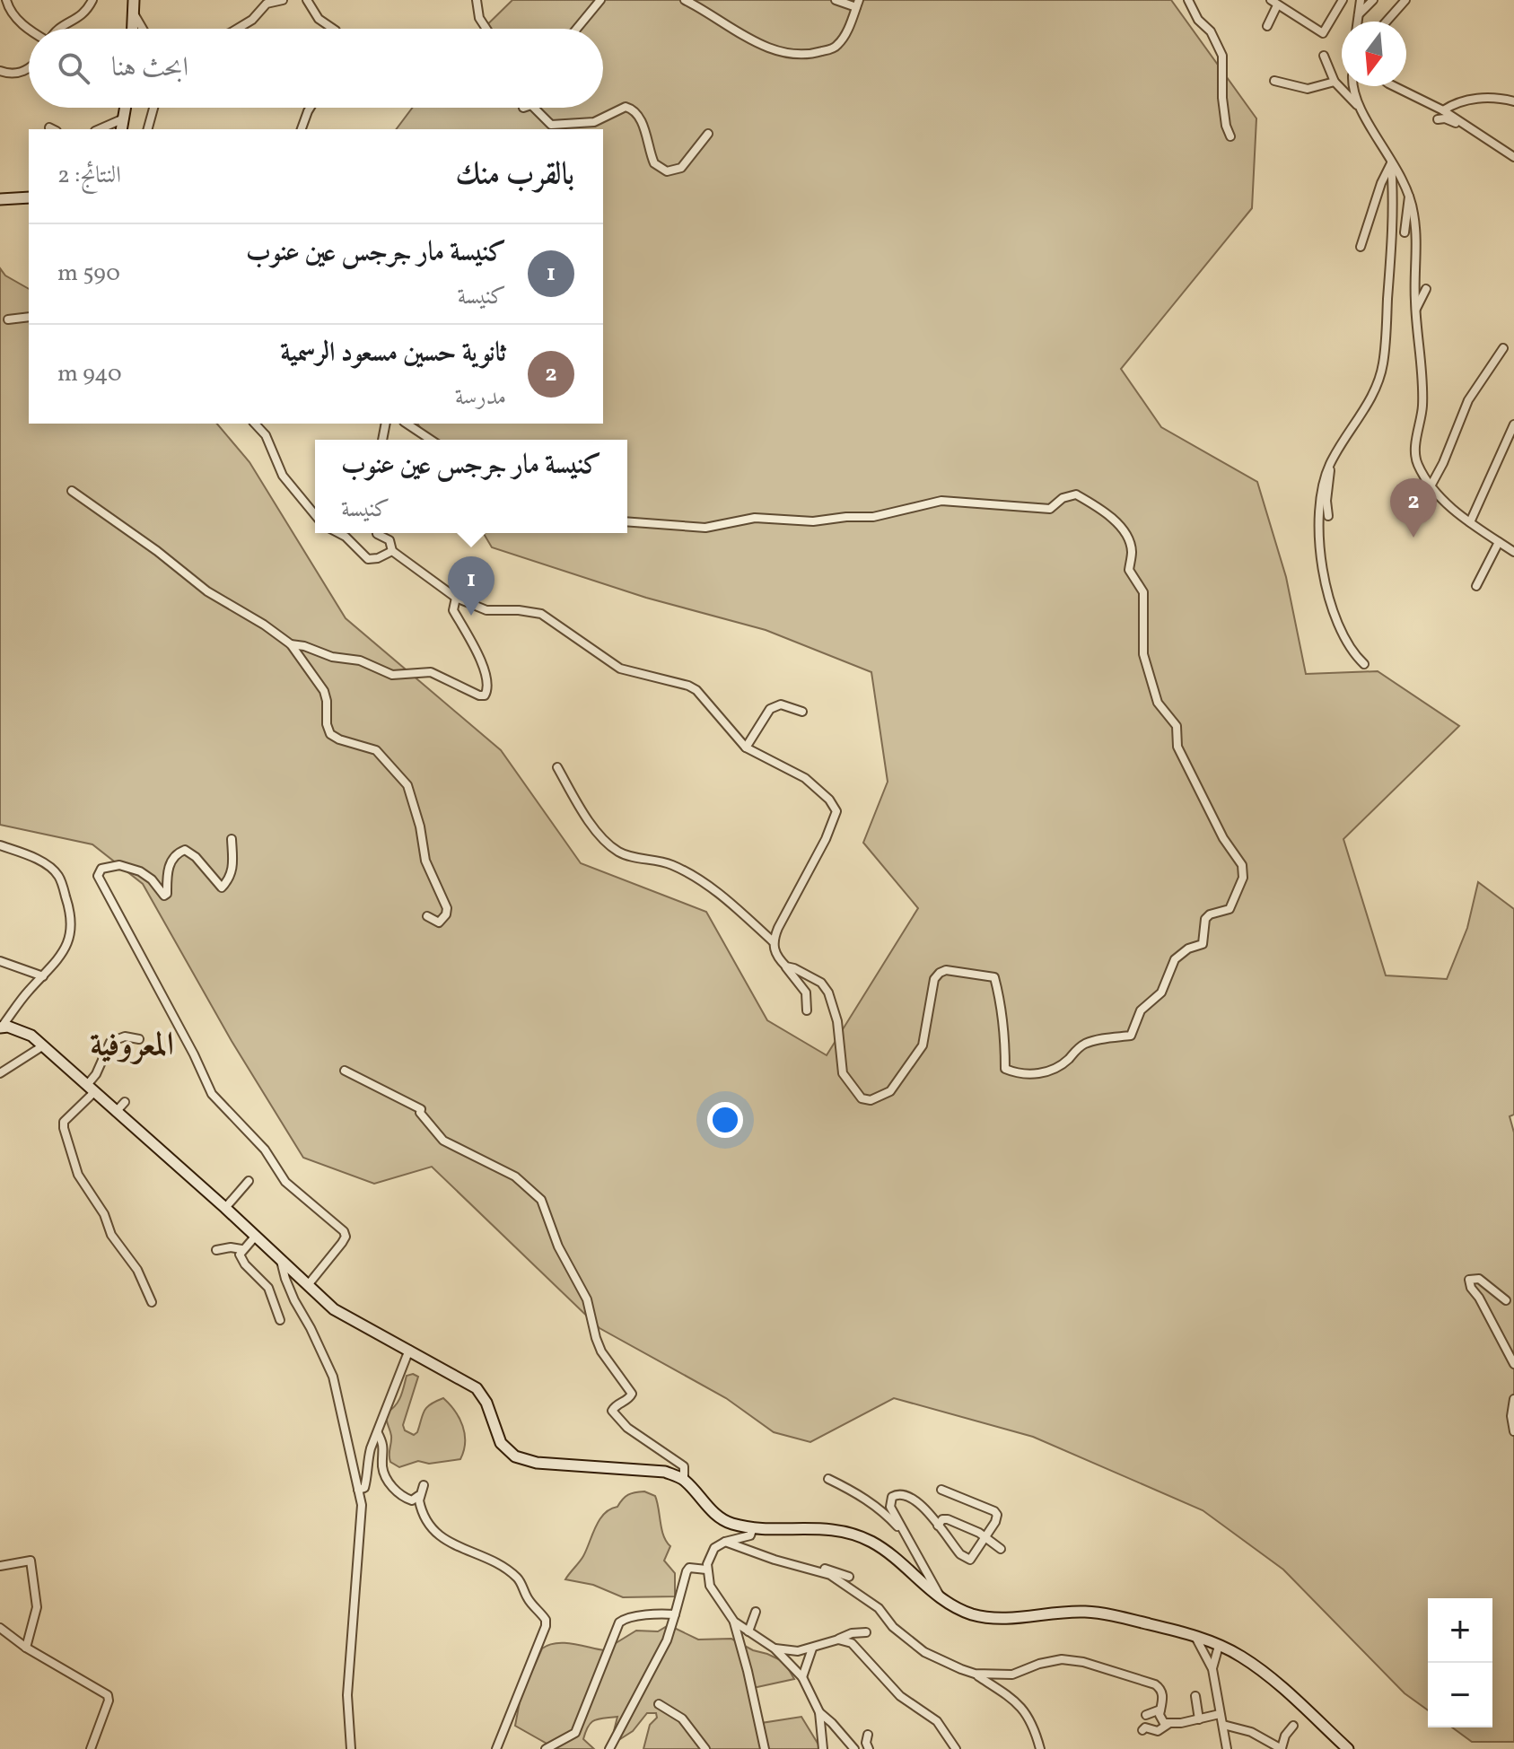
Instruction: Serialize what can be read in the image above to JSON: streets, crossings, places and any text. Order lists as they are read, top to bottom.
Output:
{
  "districts": ["المعروفية"],
  "north": "bottom",
  "page": {
    "search": "ابحث هنا",
    "heading": ["بالقرب منك", "النتائج: 2"],
    "list": [
      {
        "mark": "1",
        "name": "كنيسة مار جرجس عين عنوب",
        "note": "كنيسة",
        "value": "590 m"
      },
      {
        "mark": "2",
        "name": "ثانوية حسين مسعود الرسمية",
        "note": "مدرسة",
        "value": "940 m"
      }
    ],
    "popup": ["كنيسة مار جرجس عين عنوب", "كنيسة"],
    "pins": ["2", "1"],
    "map_buttons": ["+", "−"]
  }
}
